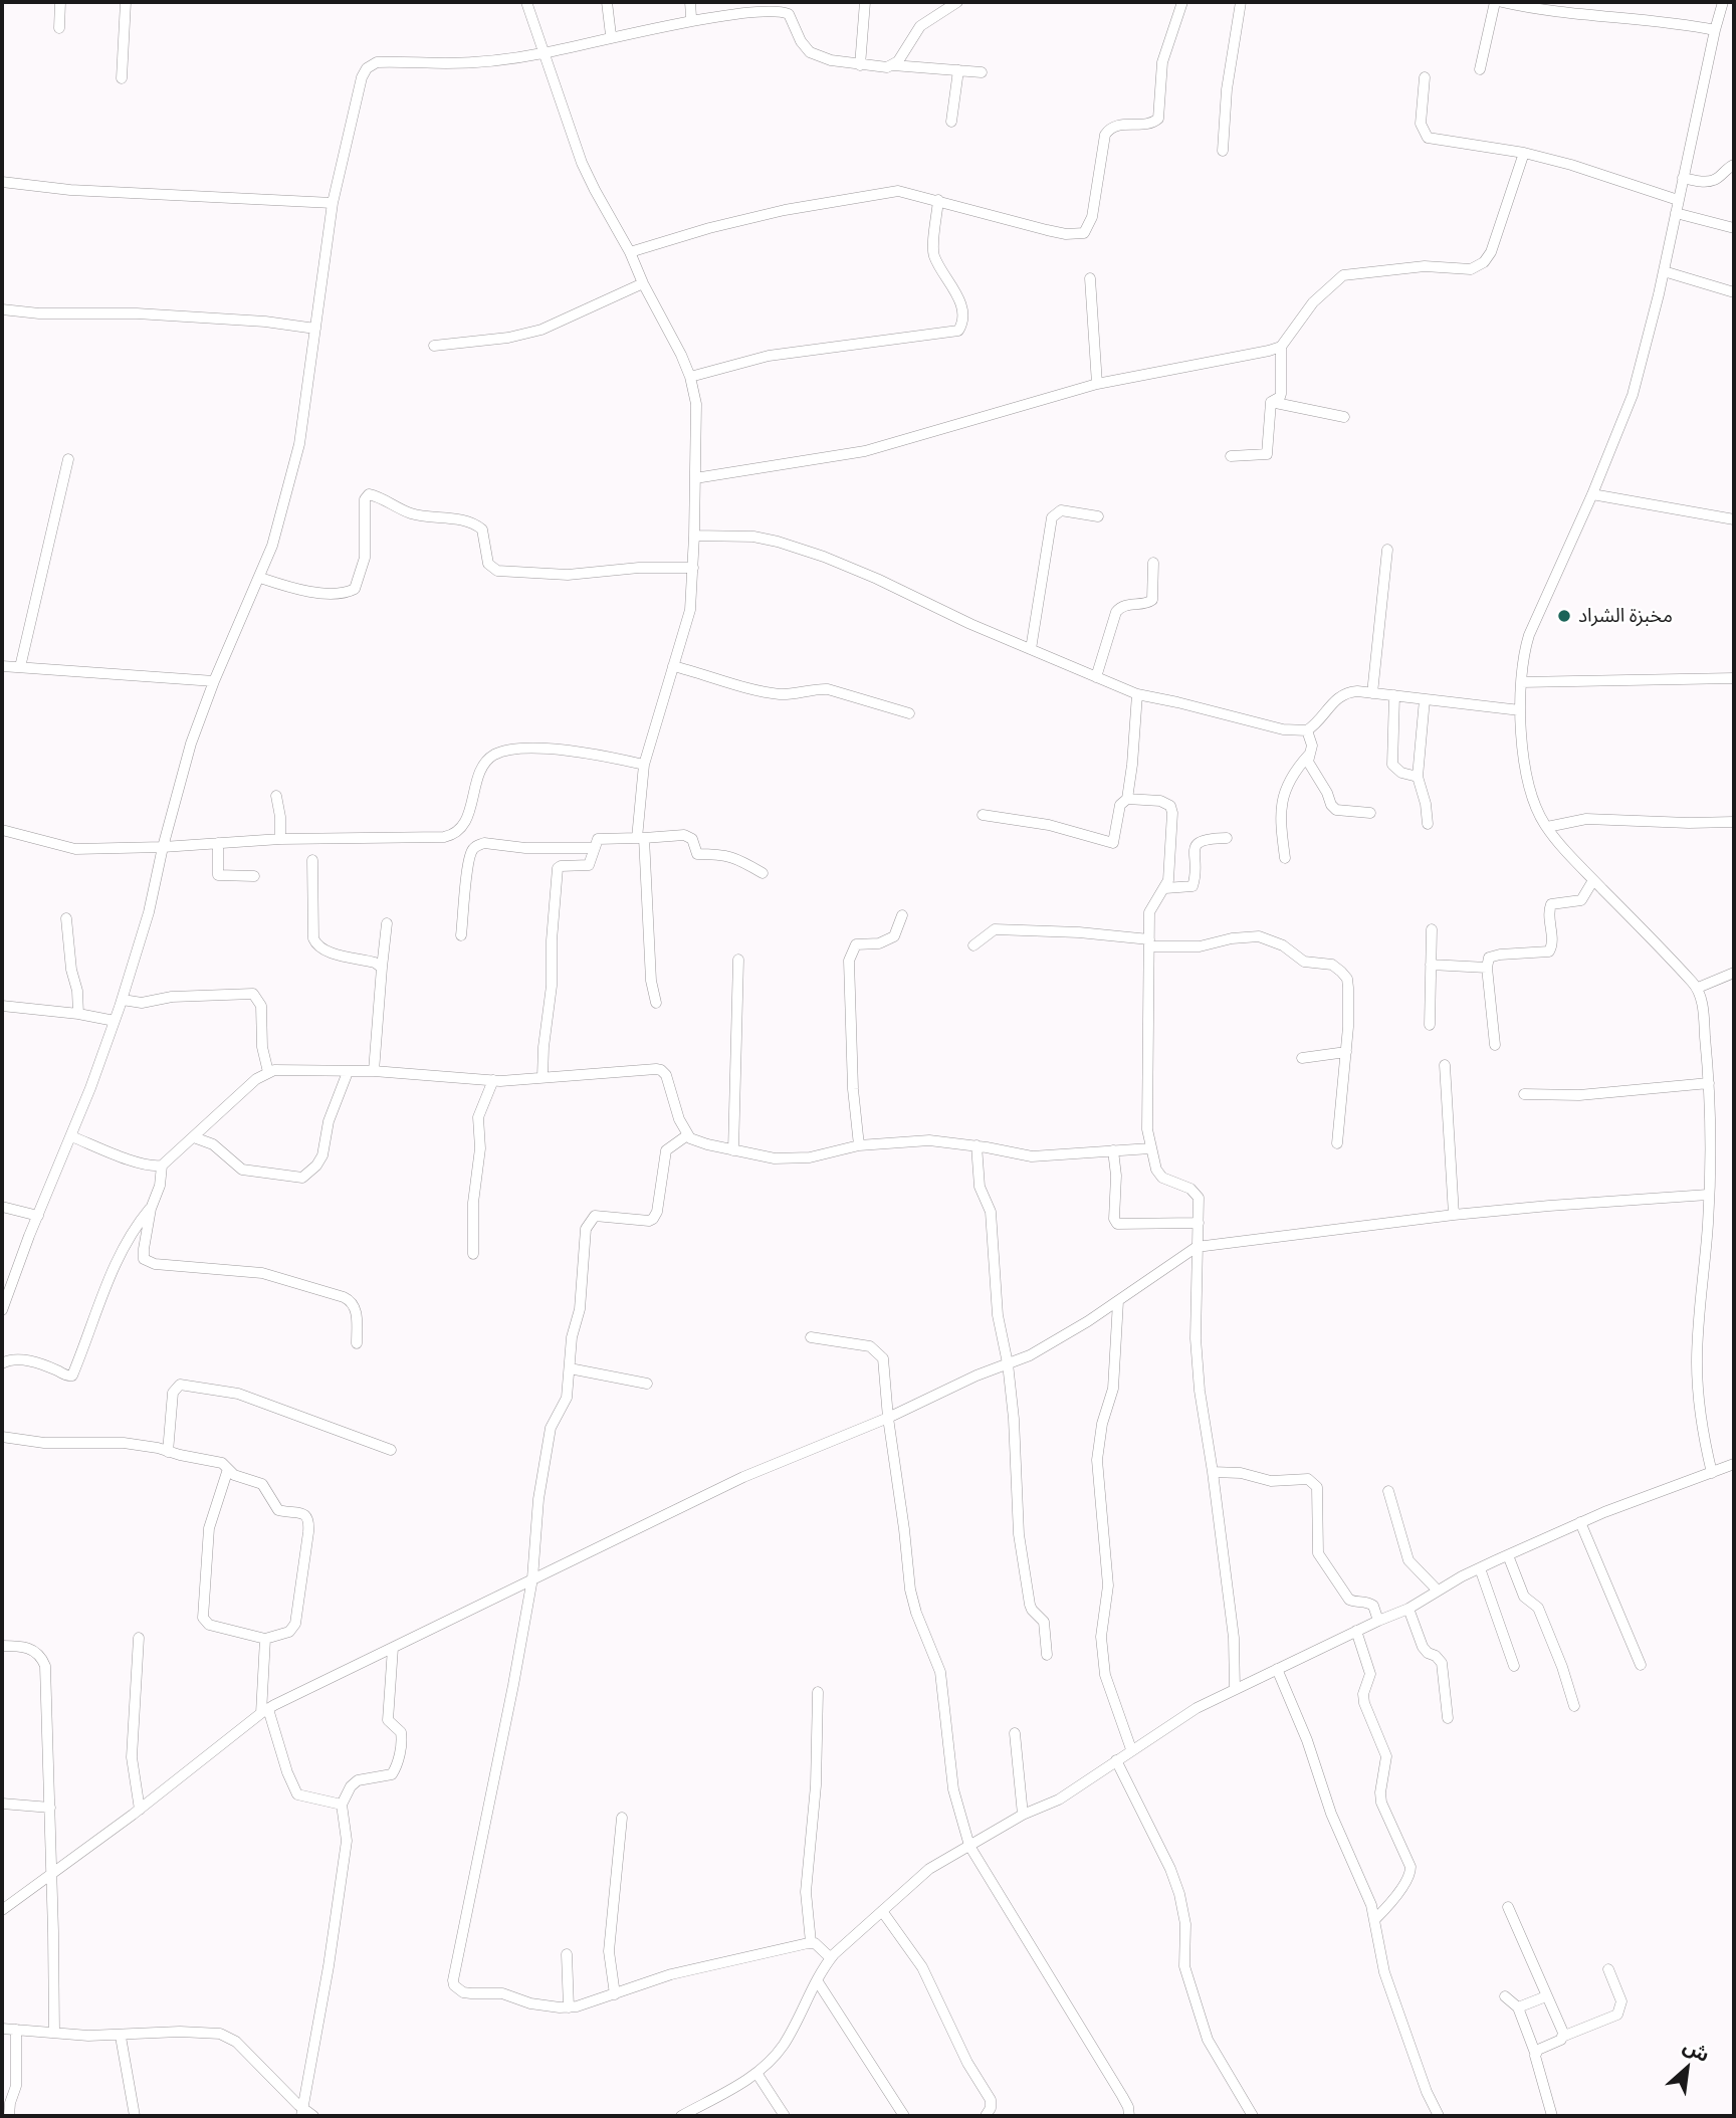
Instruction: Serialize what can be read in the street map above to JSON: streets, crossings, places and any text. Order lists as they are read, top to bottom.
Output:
{
  "places": ["مخبزة الشراد"],
  "north": "top right"
}
